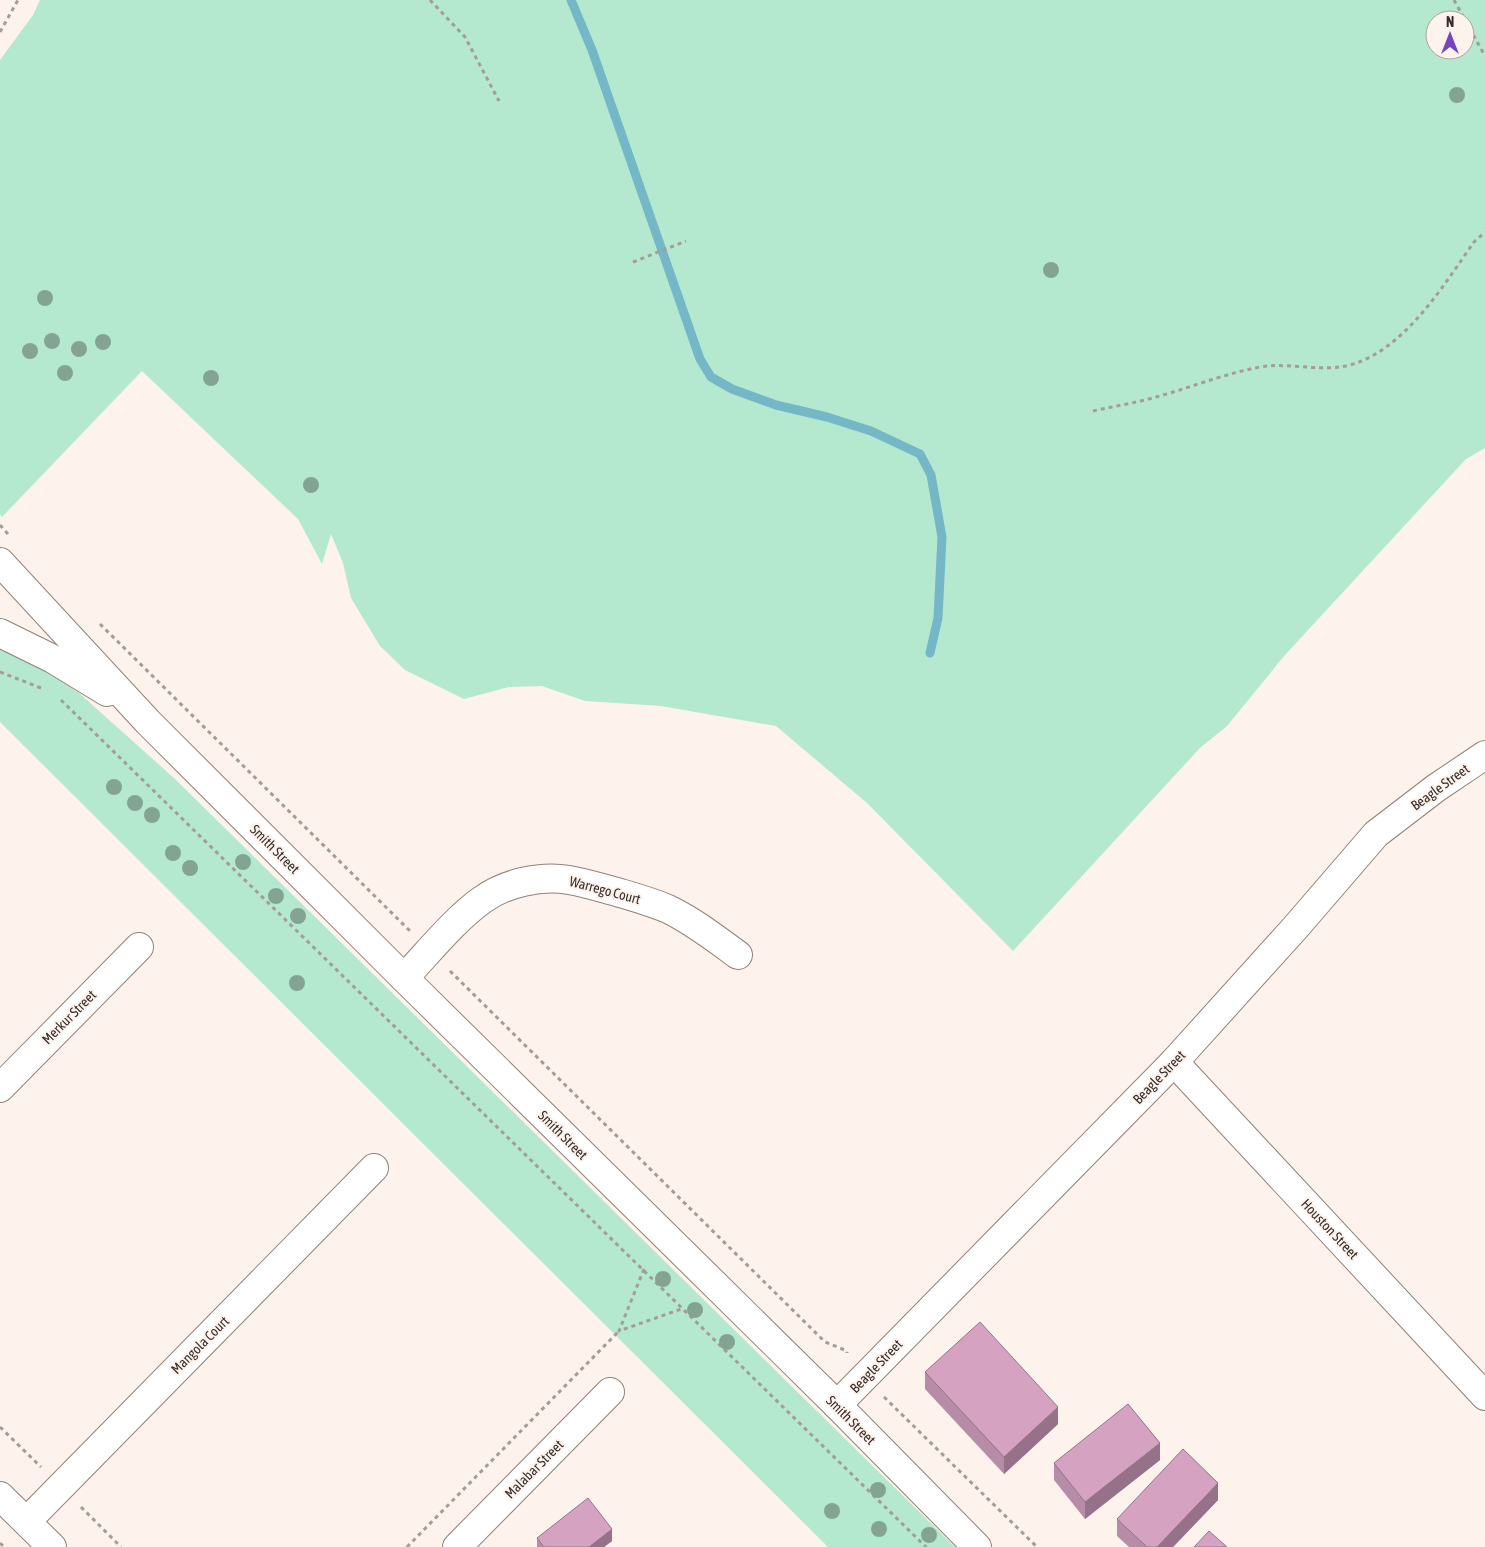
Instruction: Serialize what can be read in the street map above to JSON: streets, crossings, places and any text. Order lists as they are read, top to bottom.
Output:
{
  "streets": {
    "street": [
      "Beagle Street",
      "Smith Street",
      "Warrego Court",
      "Merkur Street",
      "Houston Street",
      "Mangola Court",
      "Malabar Street"
    ]
  },
  "crossings": [
    ["Beagle Street", "Smith Street"],
    ["Beagle Street", "Houston Street"],
    ["Smith Street", "Warrego Court"]
  ],
  "north": "top"
}
